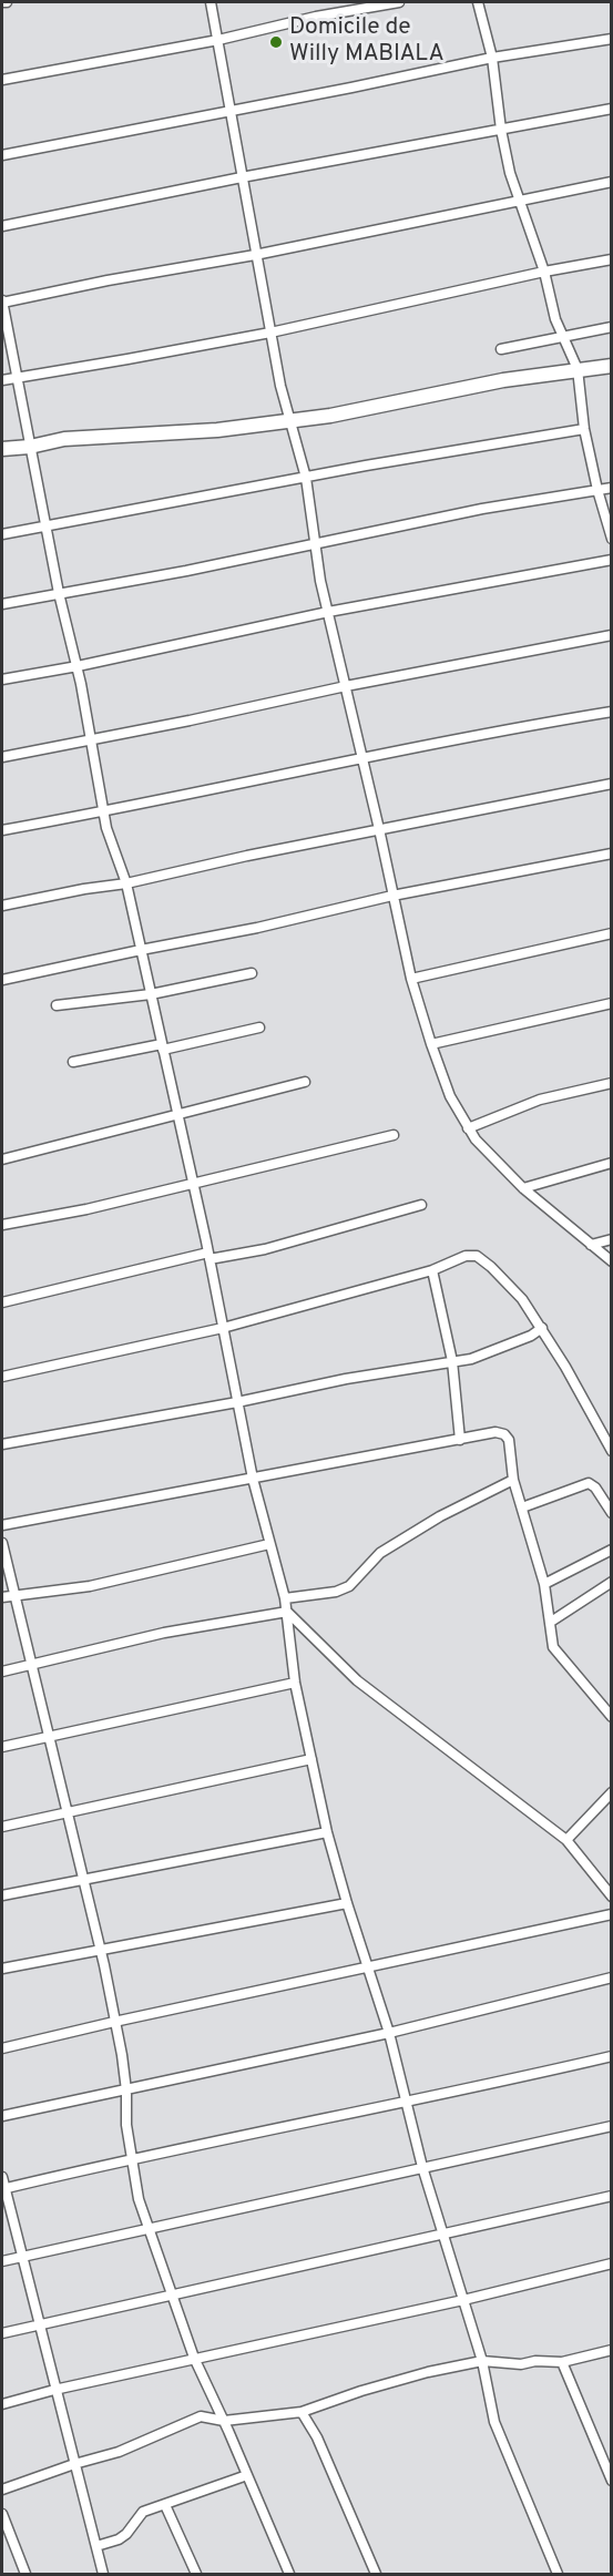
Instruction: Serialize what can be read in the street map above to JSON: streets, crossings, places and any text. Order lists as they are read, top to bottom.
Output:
{
  "places": ["Domicile de Willy MABIALA"]
}
